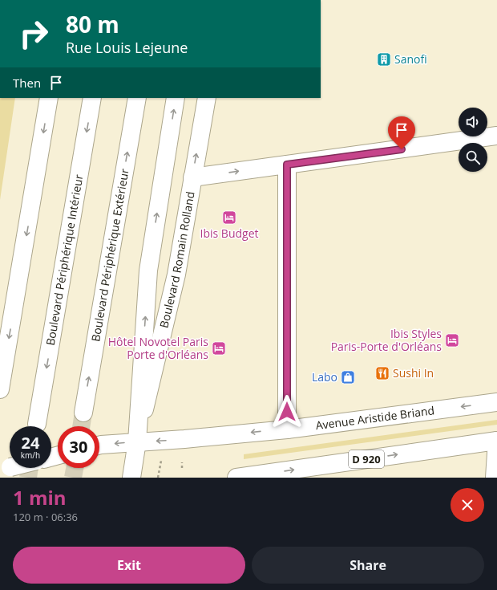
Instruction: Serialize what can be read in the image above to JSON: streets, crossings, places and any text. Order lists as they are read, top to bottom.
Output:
{
  "streets": {
    "main road": [
      "Boulevard Périphérique Extérieur",
      "Boulevard Romain Rolland",
      "Boulevard Périphérique Intérieur",
      "Avenue Aristide Briand",
      "D 920"
    ]
  },
  "crossings": [
    ["Boulevard Romain Rolland", "Avenue Aristide Briand"]
  ],
  "places": {
    "building": ["Sanofi"],
    "hotel": ["Ibis Budget", "Ibis Styles Paris-Porte d'Orléans", "Hôtel Novotel Paris Porte d'Orléans"],
    "restaurant": ["Sushi In"],
    "shop": ["Labo"]
  },
  "page": {
    "turn": ["80 m", "Rue Louis Lejeune"],
    "then": "Then",
    "speed": "24 km/h",
    "limit": "30",
    "heading": ["1 min", "120 m · 06:36"],
    "buttons": ["Exit", "Share"]
  }
}
